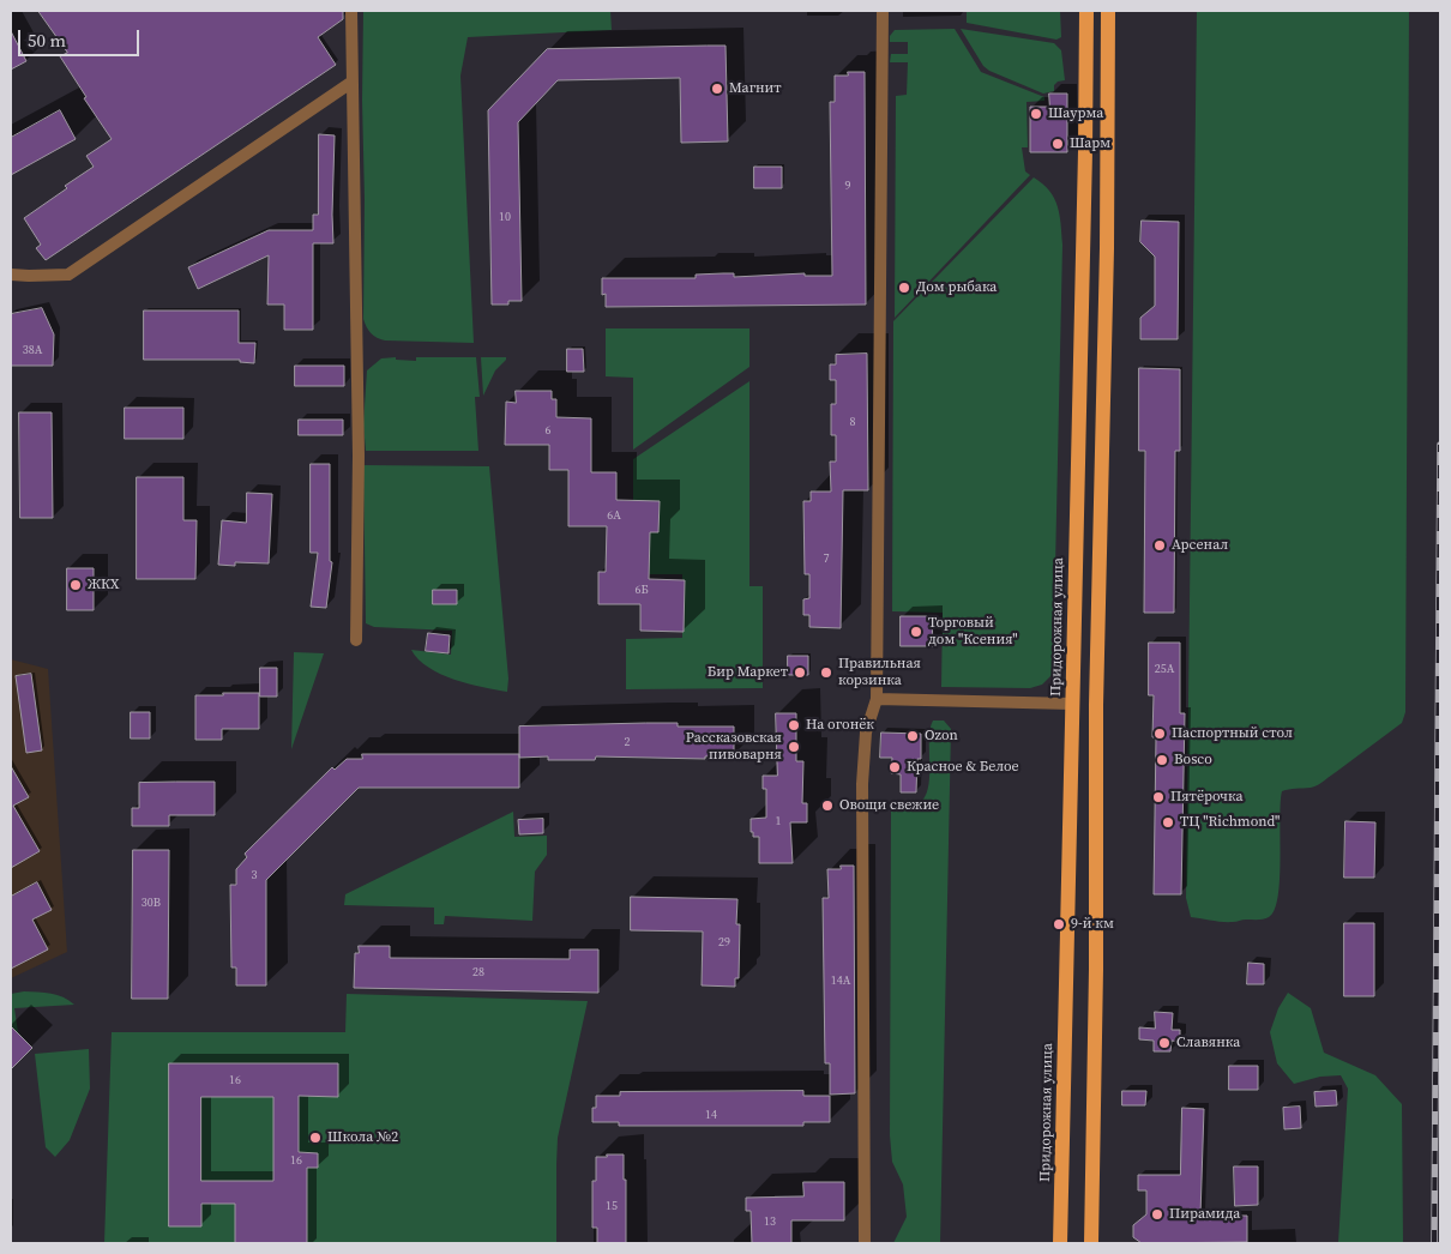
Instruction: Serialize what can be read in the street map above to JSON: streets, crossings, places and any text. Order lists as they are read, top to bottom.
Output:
{
  "streets": {
    "main road": ["Придорожная улица"]
  },
  "places": [
    "Магнит",
    "Шаурма",
    "Шарм",
    "Дом рыбака",
    "Арсенал",
    "ЖКХ",
    "Торговый дом \"Ксения\"",
    "Бир Маркет",
    "Правильная корзинка",
    "На огонёк",
    "Паспортный стол",
    "Ozon",
    "Рассказовская пивоварня",
    "Bosco",
    "Красное & Белое",
    "Пятёрочка",
    "Овощи свежие",
    "ТЦ \"Richmond\"",
    "9-й км",
    "Славянка",
    "Школа №2",
    "Пирамида"
  ],
  "house_numbers": [
    "9",
    "10",
    "38А",
    "8",
    "6",
    "6А",
    "7",
    "6Б",
    "25А",
    "2",
    "1",
    "3",
    "30В",
    "29",
    "28",
    "14А",
    "16",
    "14",
    "16",
    "15",
    "13"
  ],
  "scale_bar": "50 m"
}
